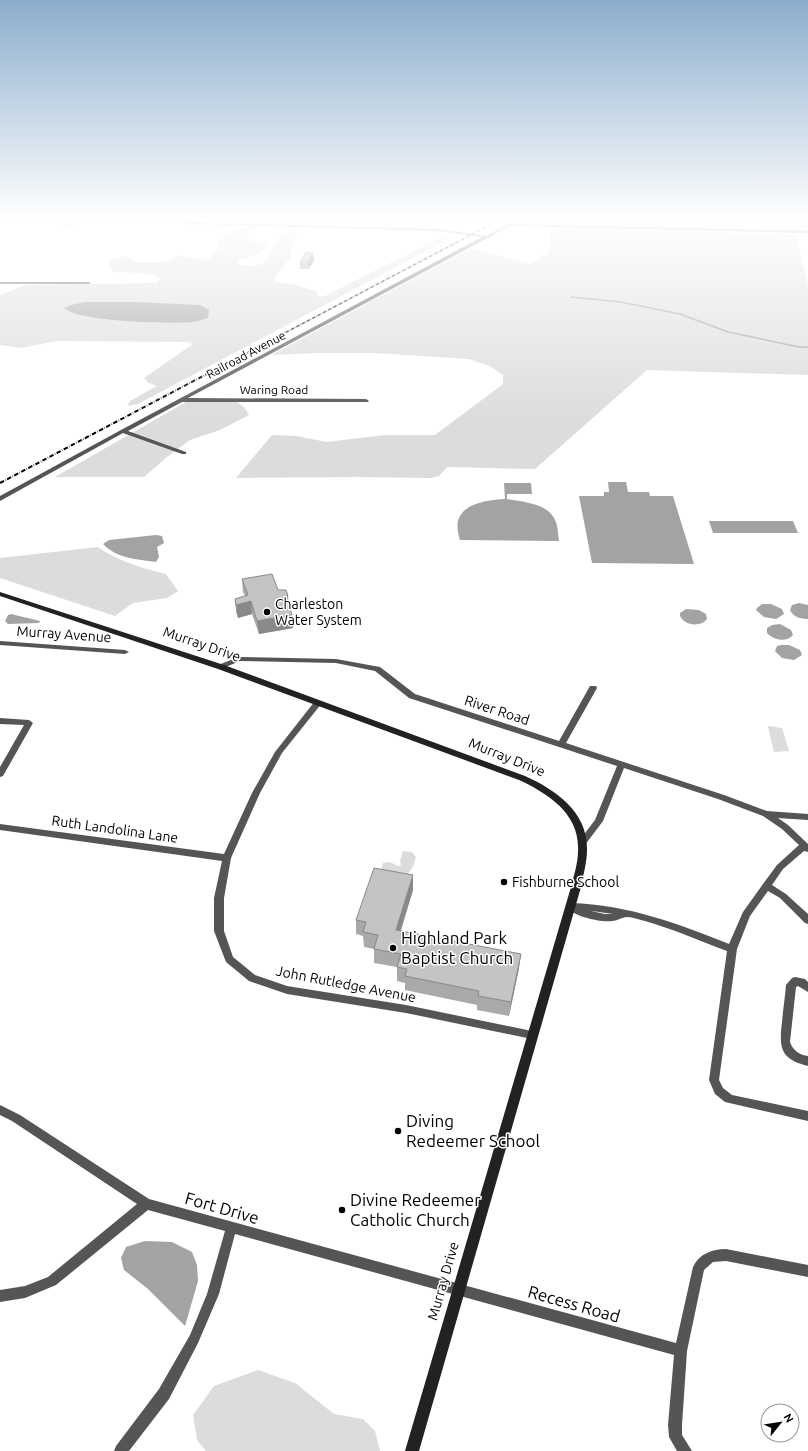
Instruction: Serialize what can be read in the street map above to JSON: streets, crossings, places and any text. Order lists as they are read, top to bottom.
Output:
{
  "streets": {
    "street": [
      "Railroad Avenue",
      "Waring Road",
      "Murray Avenue",
      "Murray Drive",
      "River Road",
      "Ruth Landolina Lane",
      "John Rutledge Avenue",
      "Fort Drive",
      "Recess Road"
    ]
  },
  "crossings": [
    ["Railroad Avenue", "Waring Road"],
    ["Murray Drive", "River Road"],
    ["Murray Drive", "John Rutledge Avenue"],
    ["Murray Drive", "Fort Drive"],
    ["Murray Drive", "Recess Road"],
    ["Ruth Landolina Lane", "John Rutledge Avenue"],
    ["Fort Drive", "Recess Road"]
  ],
  "places": [
    "Charleston Water System",
    "Fishburne School",
    "Highland Park Baptist Church",
    "Diving Redeemer School",
    "Divine Redeemer Catholic Church"
  ],
  "north": "top right"
}
